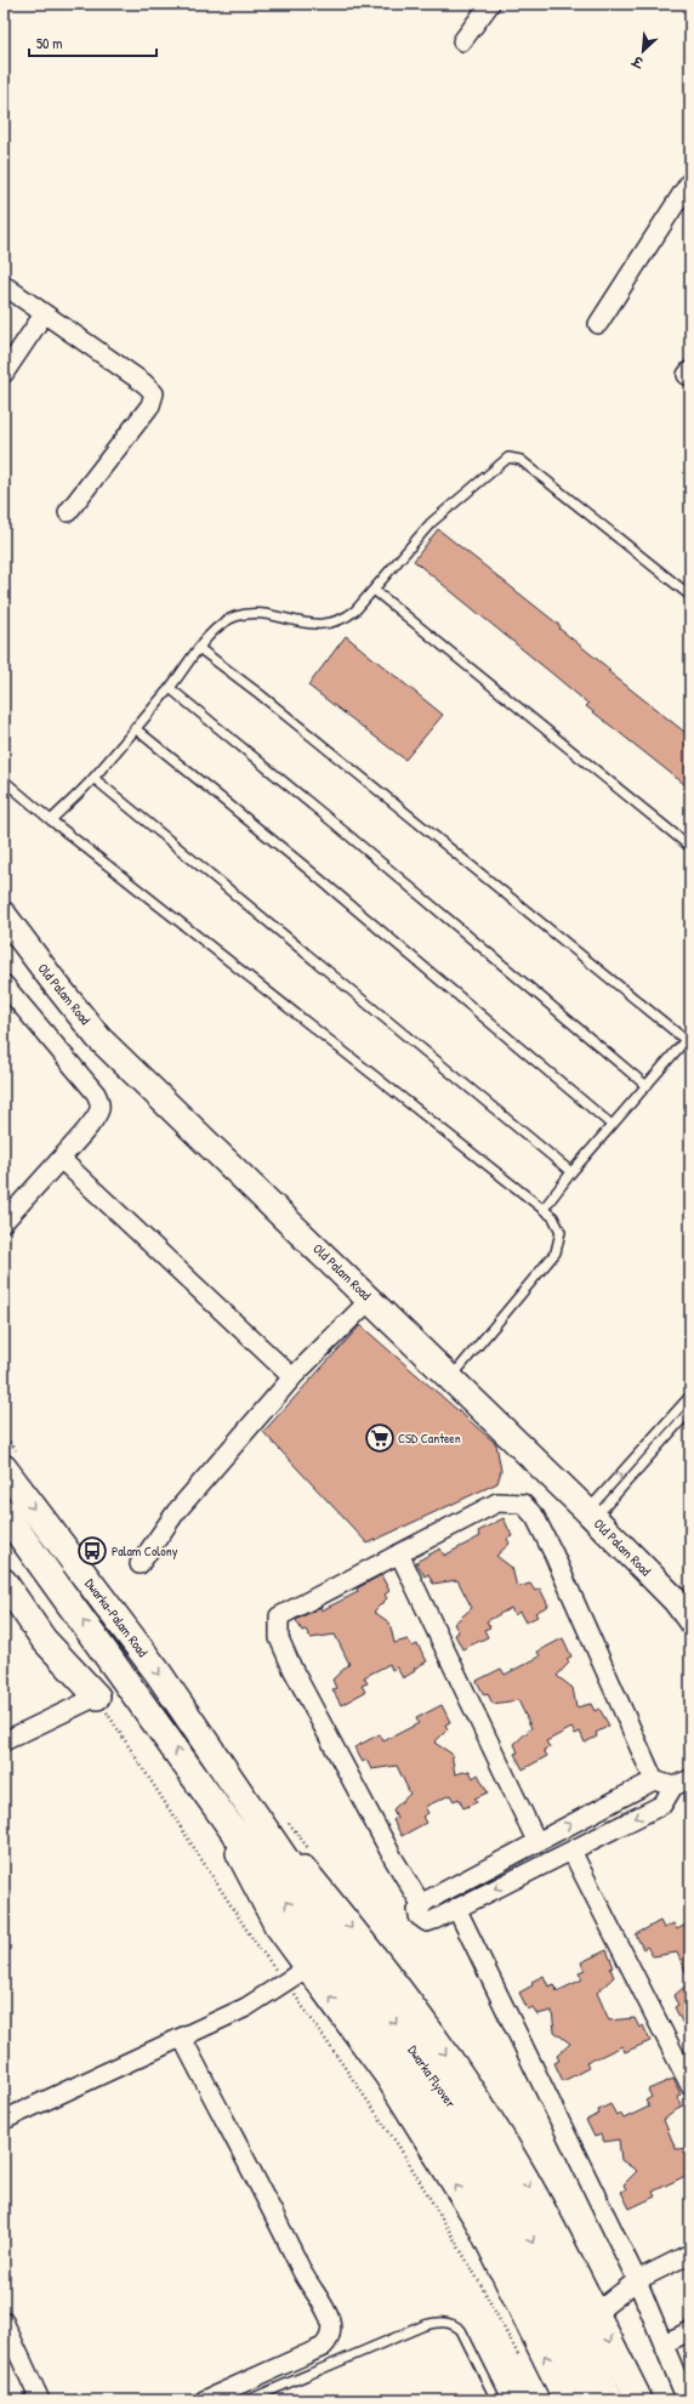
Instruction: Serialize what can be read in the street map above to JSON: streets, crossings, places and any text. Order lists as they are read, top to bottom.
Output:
{
  "streets": {
    "main road": ["Dwarka-Palam Road", "Dwarka Flyover"],
    "street": ["Old Palam Road"]
  },
  "crossings": [
    ["Dwarka-Palam Road", "Dwarka Flyover"]
  ],
  "places": {
    "supermarket": ["CSD Canteen"],
    "bus stop": ["Palam Colony"]
  },
  "scale_bar": "50 m",
  "north": "bottom left"
}
